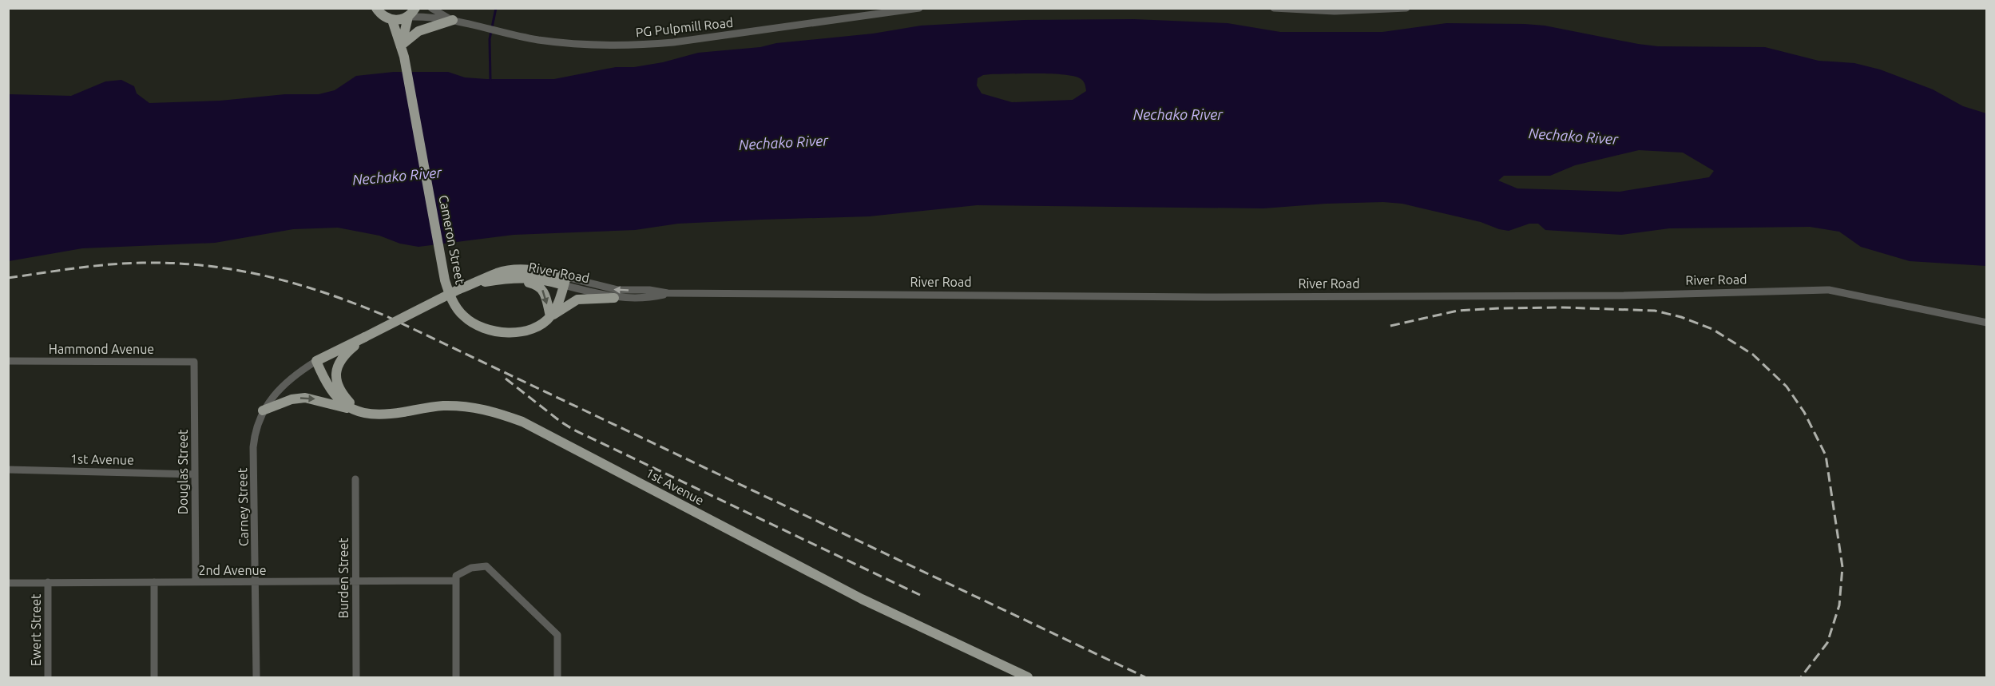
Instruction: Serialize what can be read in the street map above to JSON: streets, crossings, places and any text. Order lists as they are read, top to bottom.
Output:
{
  "streets": {
    "main road": ["Cameron Street", "River Road", "1st Avenue"],
    "street": [
      "PG Pulpmill Road",
      "Hammond Avenue",
      "Douglas Street",
      "Carney Street",
      "2nd Avenue",
      "Burden Street",
      "Ewert Street"
    ]
  },
  "crossings": [
    ["Cameron Street", "River Road"],
    ["River Road", "1st Avenue"],
    ["River Road", "Carney Street"],
    ["Hammond Avenue", "Douglas Street"],
    ["1st Avenue", "Douglas Street"],
    ["1st Avenue", "Carney Street"],
    ["Douglas Street", "2nd Avenue"],
    ["Carney Street", "2nd Avenue"],
    ["2nd Avenue", "Burden Street"],
    ["2nd Avenue", "Ewert Street"]
  ],
  "water": ["Nechako River"]
}
